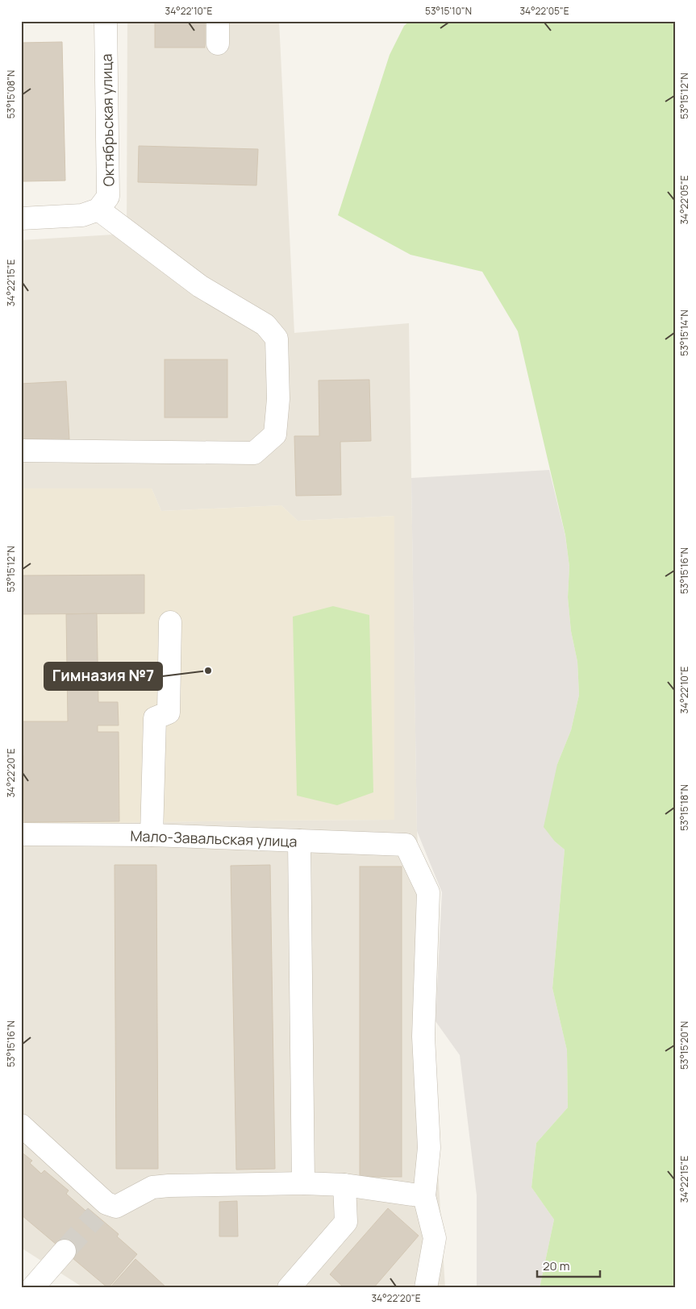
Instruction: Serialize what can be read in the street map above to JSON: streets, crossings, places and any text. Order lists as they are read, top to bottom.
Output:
{
  "streets": {
    "street": ["Октябрьская улица", "Мало-Завальская улица"]
  },
  "places": ["Гимназия №7"],
  "scale_bar": "20 m",
  "coordinates": [
    "34°22'10\"E",
    "53°15'10\"N",
    "34°22'05\"E",
    "53°15'08\"N",
    "53°15'12\"N",
    "34°22'15\"E",
    "53°15'14\"N",
    "53°15'16\"N",
    "34°22'20\"E",
    "53°15'18\"N",
    "53°15'20\"N"
  ]
}
